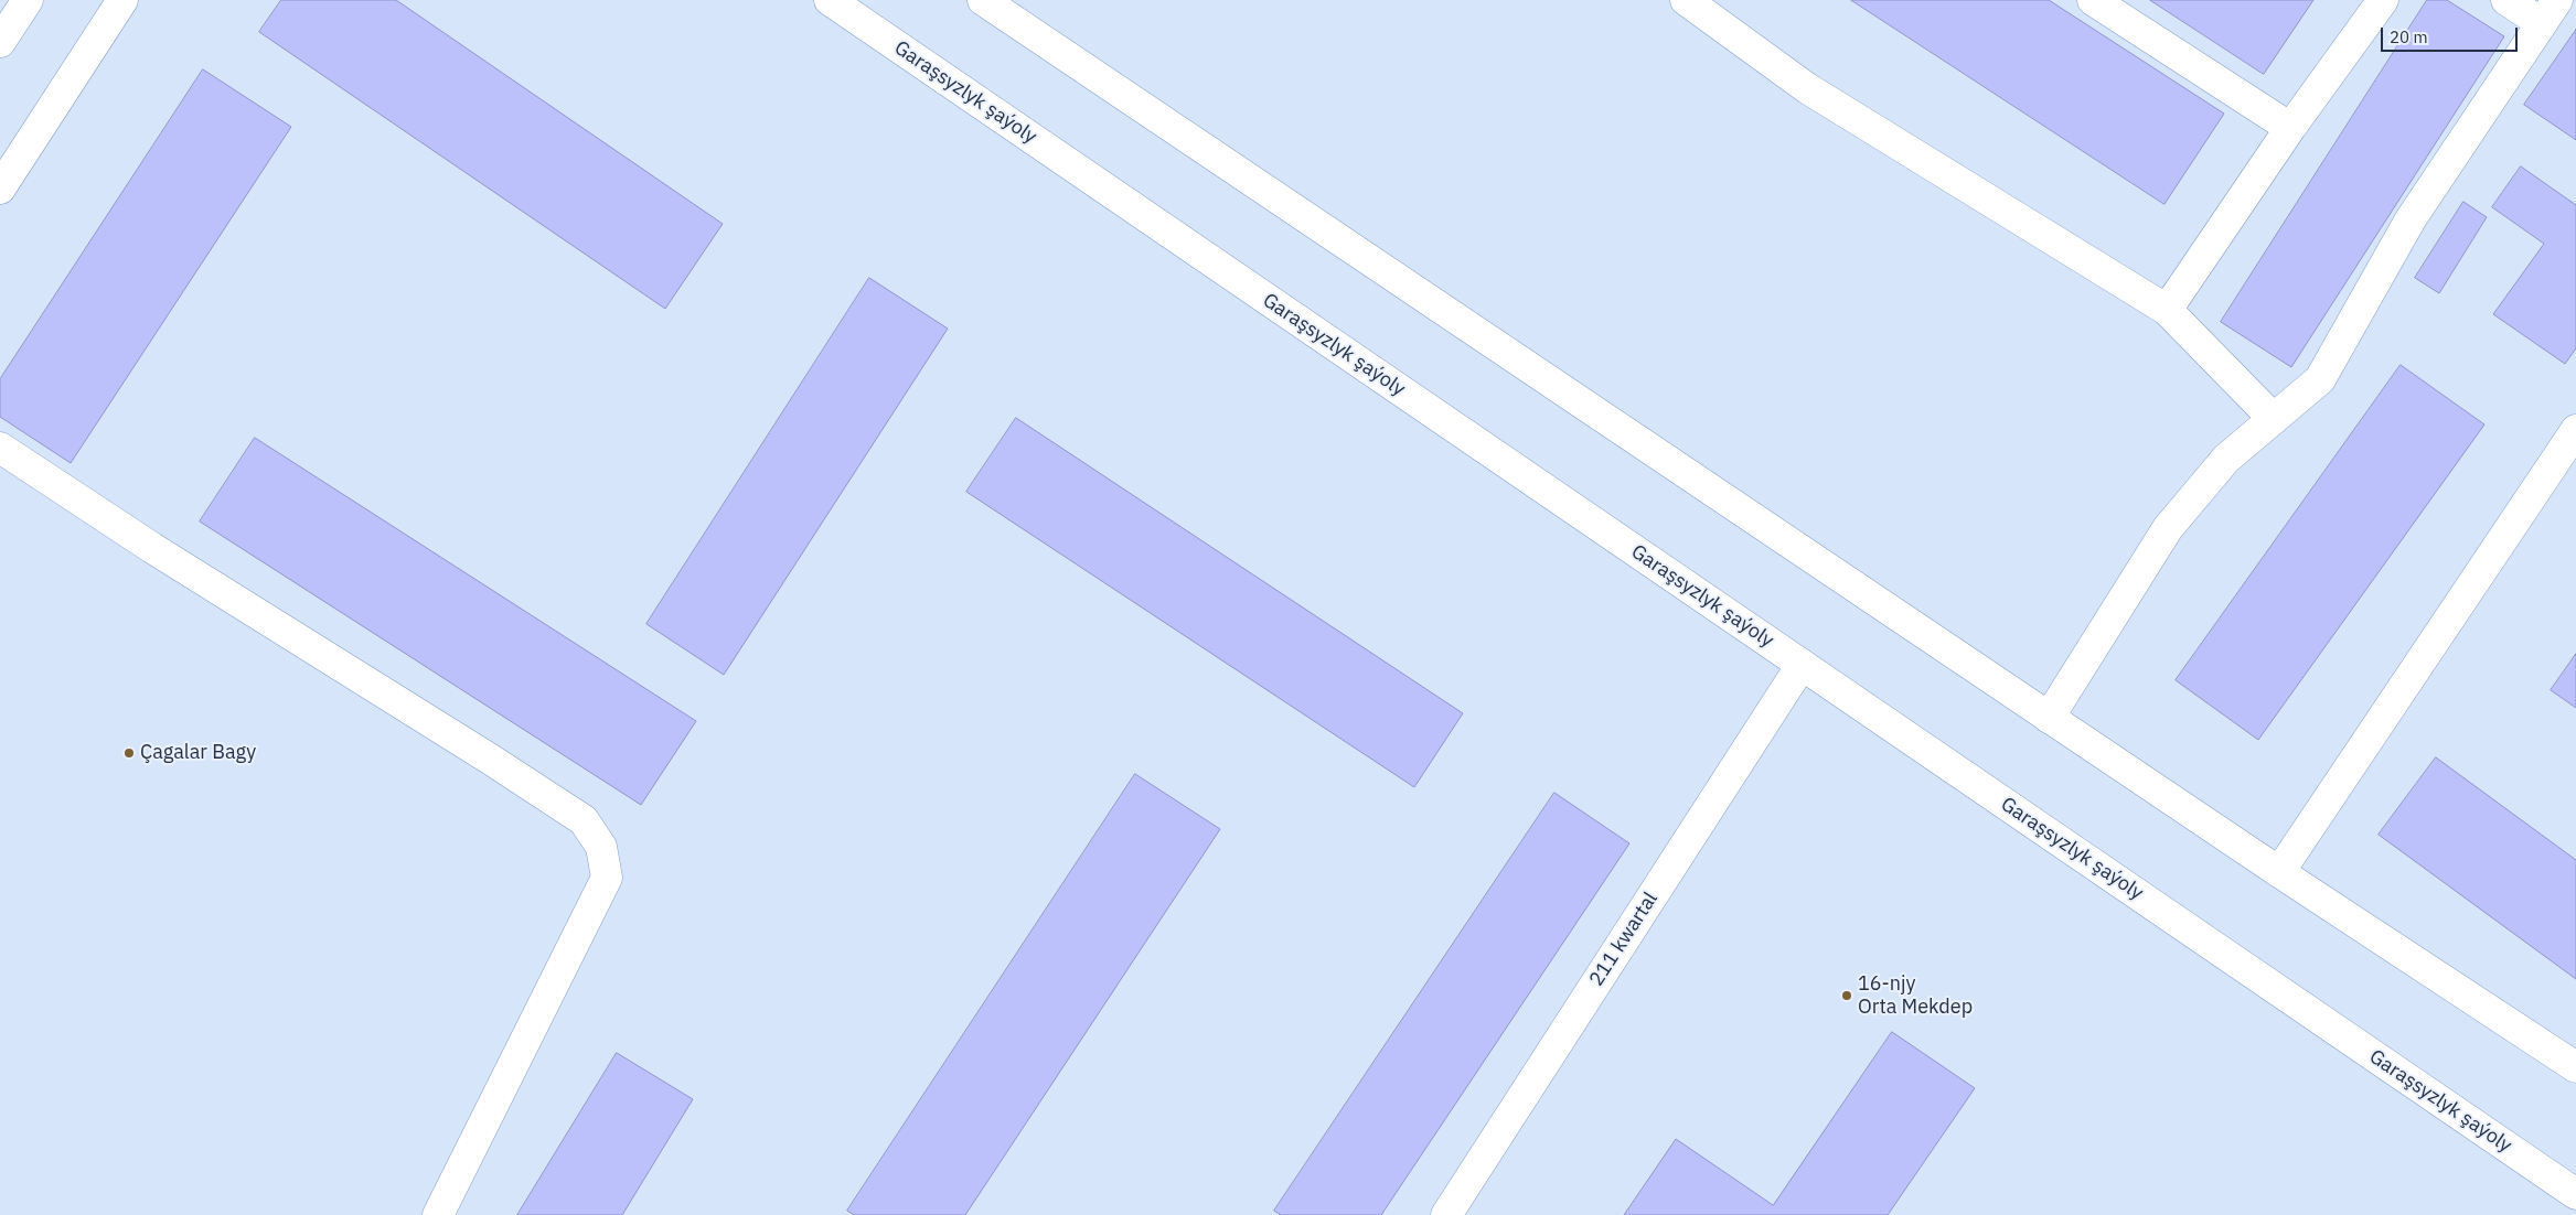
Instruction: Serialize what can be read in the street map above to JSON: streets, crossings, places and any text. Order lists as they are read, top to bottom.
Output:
{
  "streets": {
    "main road": ["Garaşsyzlyk şaýoly", "211 kwartal"]
  },
  "crossings": [
    ["Garaşsyzlyk şaýoly", "211 kwartal"]
  ],
  "places": ["Çagalar Bagy", "16-njy Orta Mekdep"],
  "scale_bar": "20 m"
}
